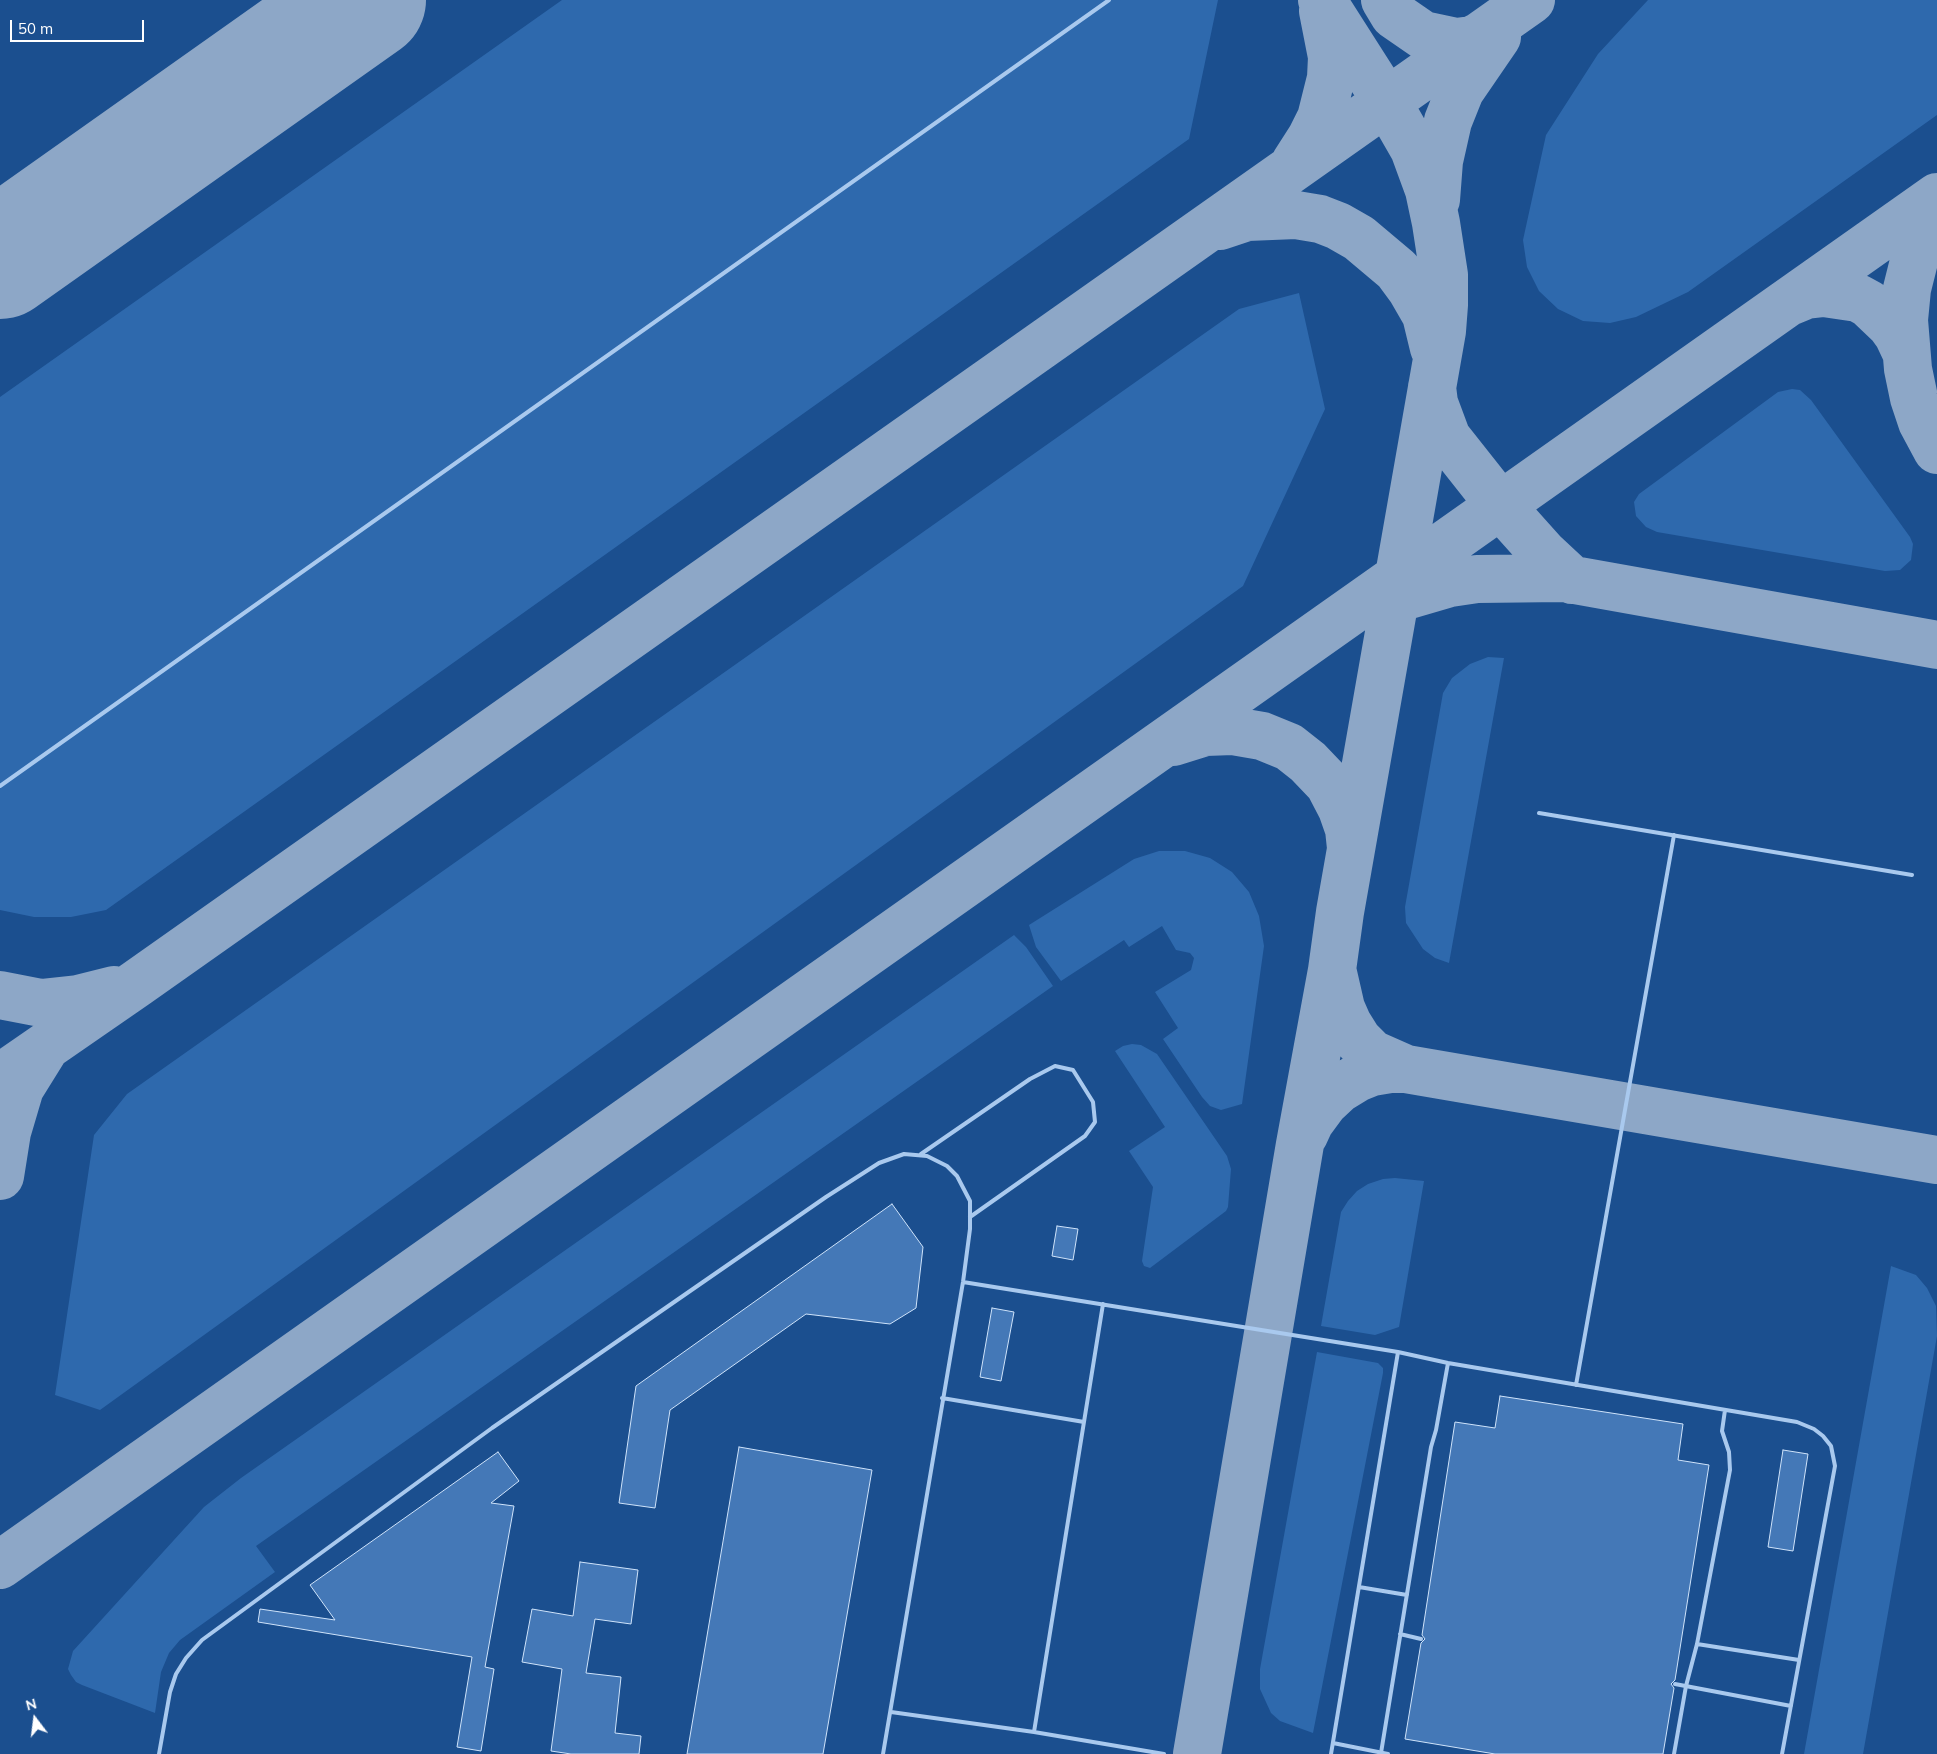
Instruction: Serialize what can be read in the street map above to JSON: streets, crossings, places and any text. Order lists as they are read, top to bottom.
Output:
{
  "scale_bar": "50 m",
  "north": "top"
}
